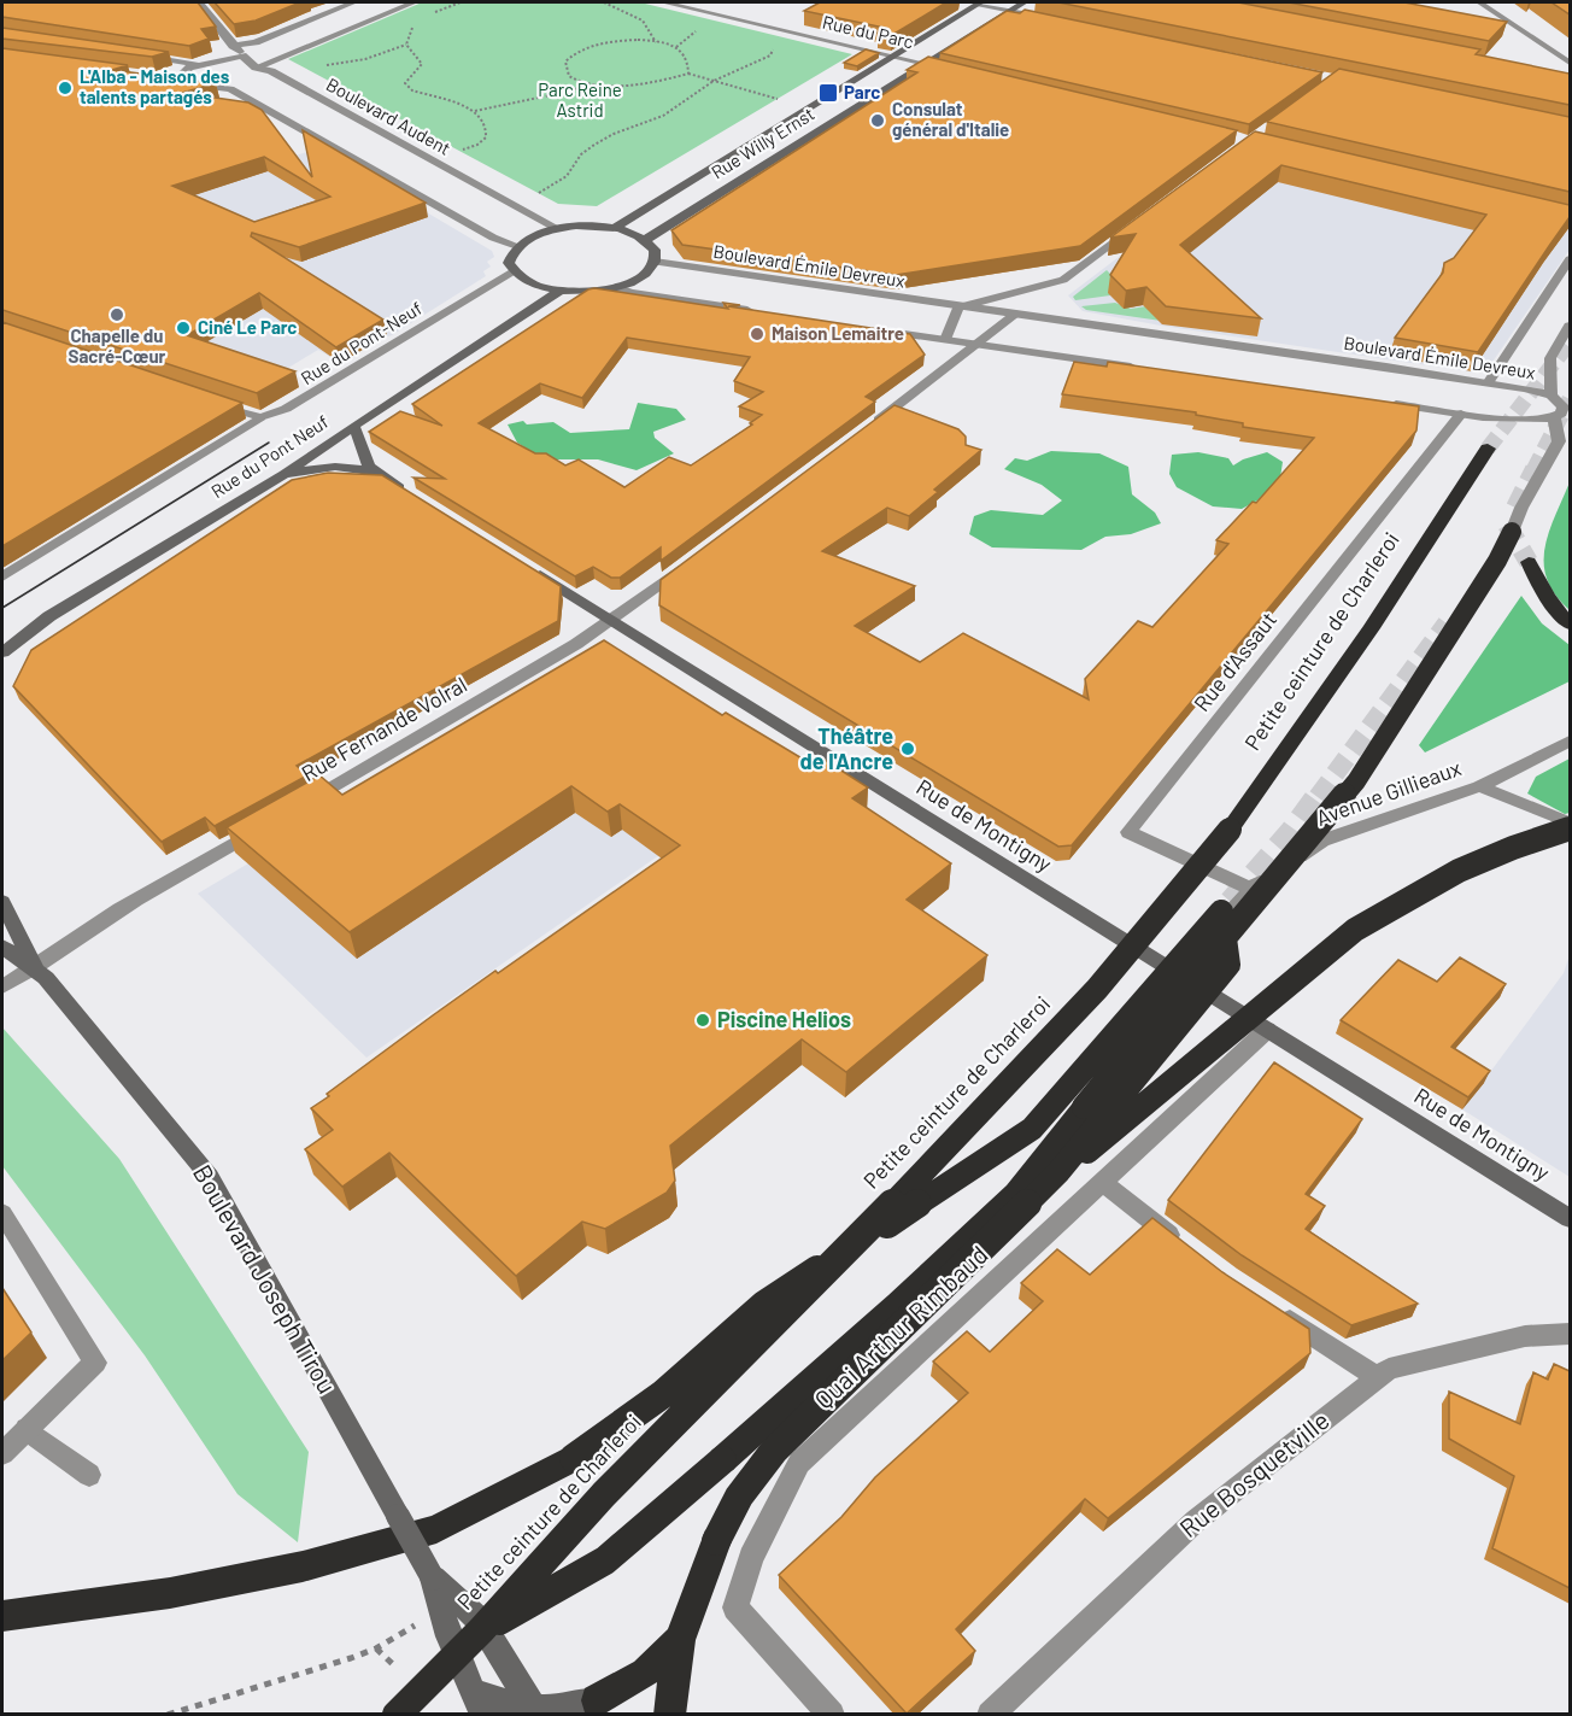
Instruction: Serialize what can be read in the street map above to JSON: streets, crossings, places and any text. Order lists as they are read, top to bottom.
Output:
{
  "streets": {
    "highway": ["Petite ceinture de Charleroi"],
    "main road": [
      "Rue Willy Ernst",
      "Rue du Pont Neuf",
      "Rue de Montigny",
      "Boulevard Joseph Tirou"
    ],
    "street": [
      "Rue du Parc",
      "Boulevard Audent",
      "Boulevard Émile Devreux",
      "Rue du Pont-Neuf",
      "Rue d'Assaut",
      "Rue Fernande Volral",
      "Avenue Gillieaux",
      "Quai Arthur Rimbaud",
      "Rue Bosquetville"
    ]
  },
  "crossings": [
    ["Rue du Parc", "Rue Willy Ernst"],
    ["Rue d'Assaut", "Avenue Gillieaux"],
    ["Rue Fernande Volral", "Rue de Montigny"],
    ["Avenue Gillieaux", "Rue de Montigny"],
    ["Rue de Montigny", "Quai Arthur Rimbaud"]
  ],
  "parks": ["Parc Reine Astrid"],
  "places": {
    "other": [
      "L'Alba - Maison des talents partagés",
      "Consulat général d'Italie",
      "Chapelle du Sacré-Cœur",
      "Ciné Le Parc",
      "Maison Lemaitre",
      "Théâtre de l'Ancre",
      "Piscine Helios"
    ],
    "transit": ["Parc"]
  }
}
